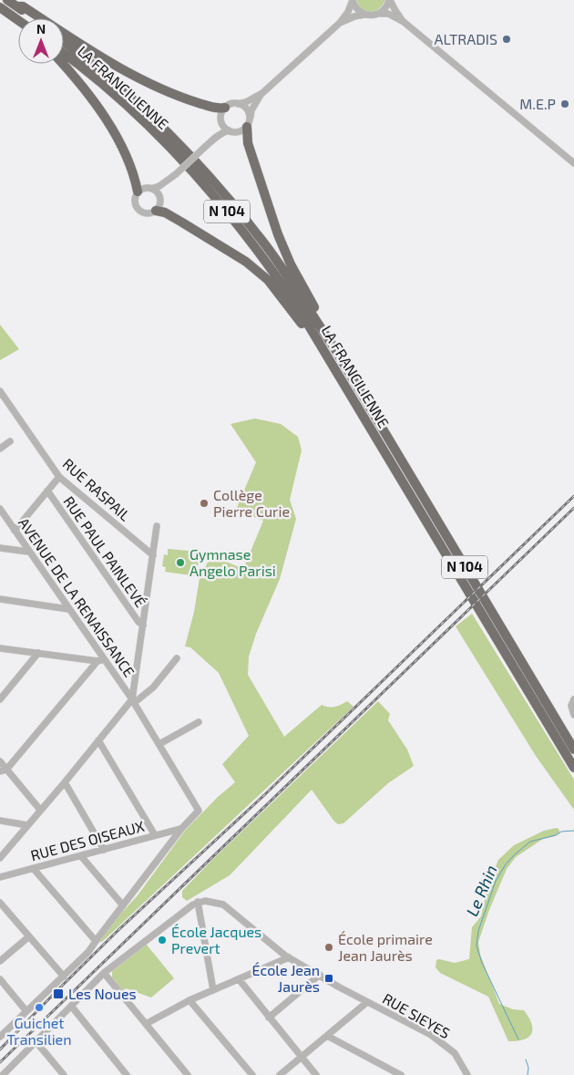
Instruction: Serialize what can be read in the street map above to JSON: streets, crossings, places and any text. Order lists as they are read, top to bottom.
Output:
{
  "streets": {
    "highway": ["LA FRANCILIENNE", "N 104"],
    "street": [
      "RUE RASPAIL",
      "RUE PAUL PAINLEVÉ",
      "AVENUE DE LA RENAISSANCE",
      "RUE DES OISEAUX",
      "RUE SIEYES"
    ]
  },
  "crossings": [
    ["AVENUE DE LA RENAISSANCE", "RUE DES OISEAUX"]
  ],
  "water": ["Le Rhin"],
  "places": {
    "other": [
      "ALTRADIS",
      "M.E.P",
      "Collège Pierre Curie",
      "Gymnase Angelo Parisi",
      "École Jacques Prevert",
      "École primaire Jean Jaurès",
      "Guichet Transilien"
    ],
    "transit": ["École Jean Jaurès", "Les Noues"]
  },
  "north": "top"
}
